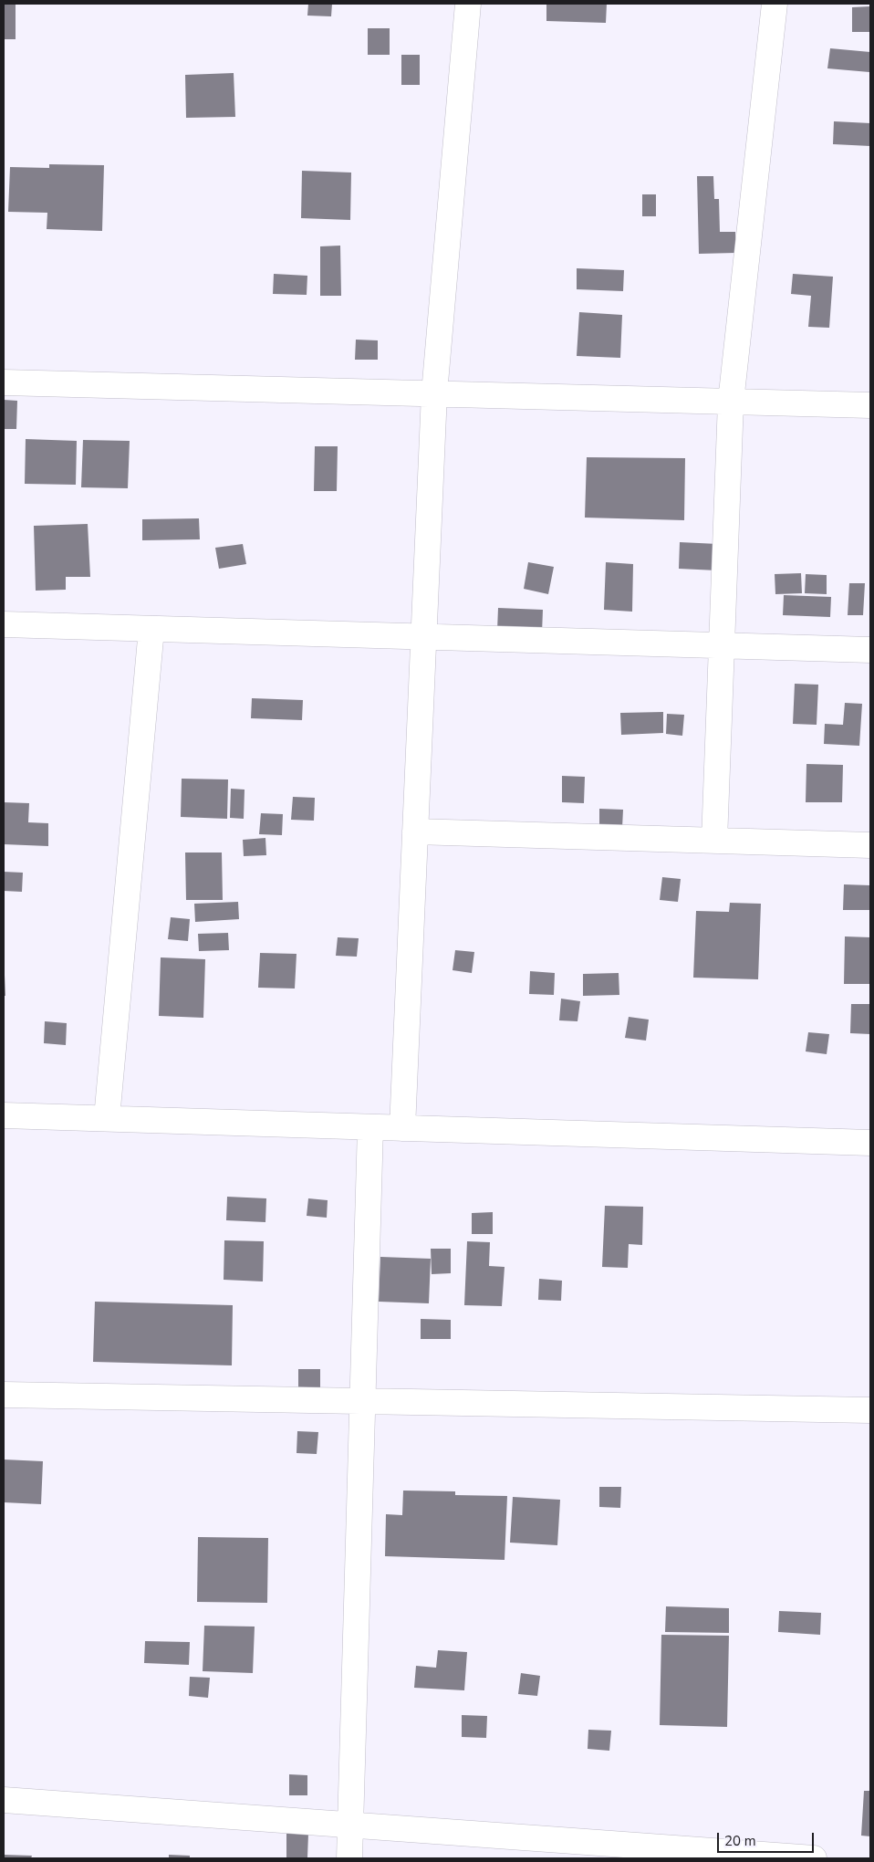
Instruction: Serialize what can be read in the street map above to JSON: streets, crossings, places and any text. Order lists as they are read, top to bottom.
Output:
{
  "scale_bar": "20 m"
}
